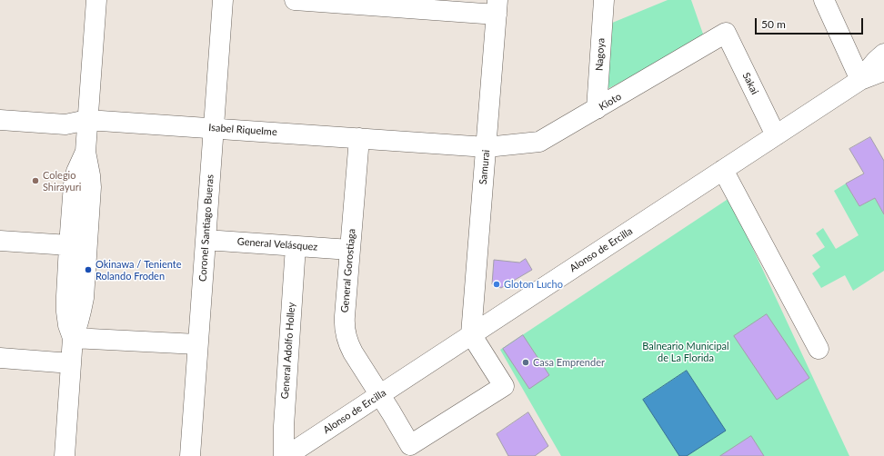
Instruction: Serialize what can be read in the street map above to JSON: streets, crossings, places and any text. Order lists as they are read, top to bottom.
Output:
{
  "streets": {
    "street": [
      "Nagoya",
      "Sakai",
      "Kioto",
      "Isabel Riquelme",
      "Samurai",
      "Coronel Santiago Bueras",
      "General Velásquez",
      "Alonso de Ercilla",
      "General Gorostiaga",
      "General Adolfo Holley"
    ]
  },
  "crossings": [
    ["Nagoya", "Kioto"],
    ["Sakai", "Kioto"],
    ["Sakai", "Alonso de Ercilla"],
    ["Kioto", "Isabel Riquelme"],
    ["Kioto", "Samurai"],
    ["Isabel Riquelme", "Samurai"],
    ["Isabel Riquelme", "Coronel Santiago Bueras"],
    ["Isabel Riquelme", "General Gorostiaga"],
    ["Samurai", "Alonso de Ercilla"],
    ["Samurai", "General Gorostiaga"],
    ["Coronel Santiago Bueras", "General Velásquez"],
    ["General Velásquez", "General Gorostiaga"],
    ["General Velásquez", "General Adolfo Holley"],
    ["Alonso de Ercilla", "General Gorostiaga"],
    ["Alonso de Ercilla", "General Adolfo Holley"]
  ],
  "parks": ["Balneario Municipal de La Florida"],
  "places": [
    "Colegio Shirayuri",
    "Okinawa / Teniente Rolando Froden",
    "Gloton Lucho",
    "Casa Emprender"
  ],
  "scale_bar": "50 m"
}
